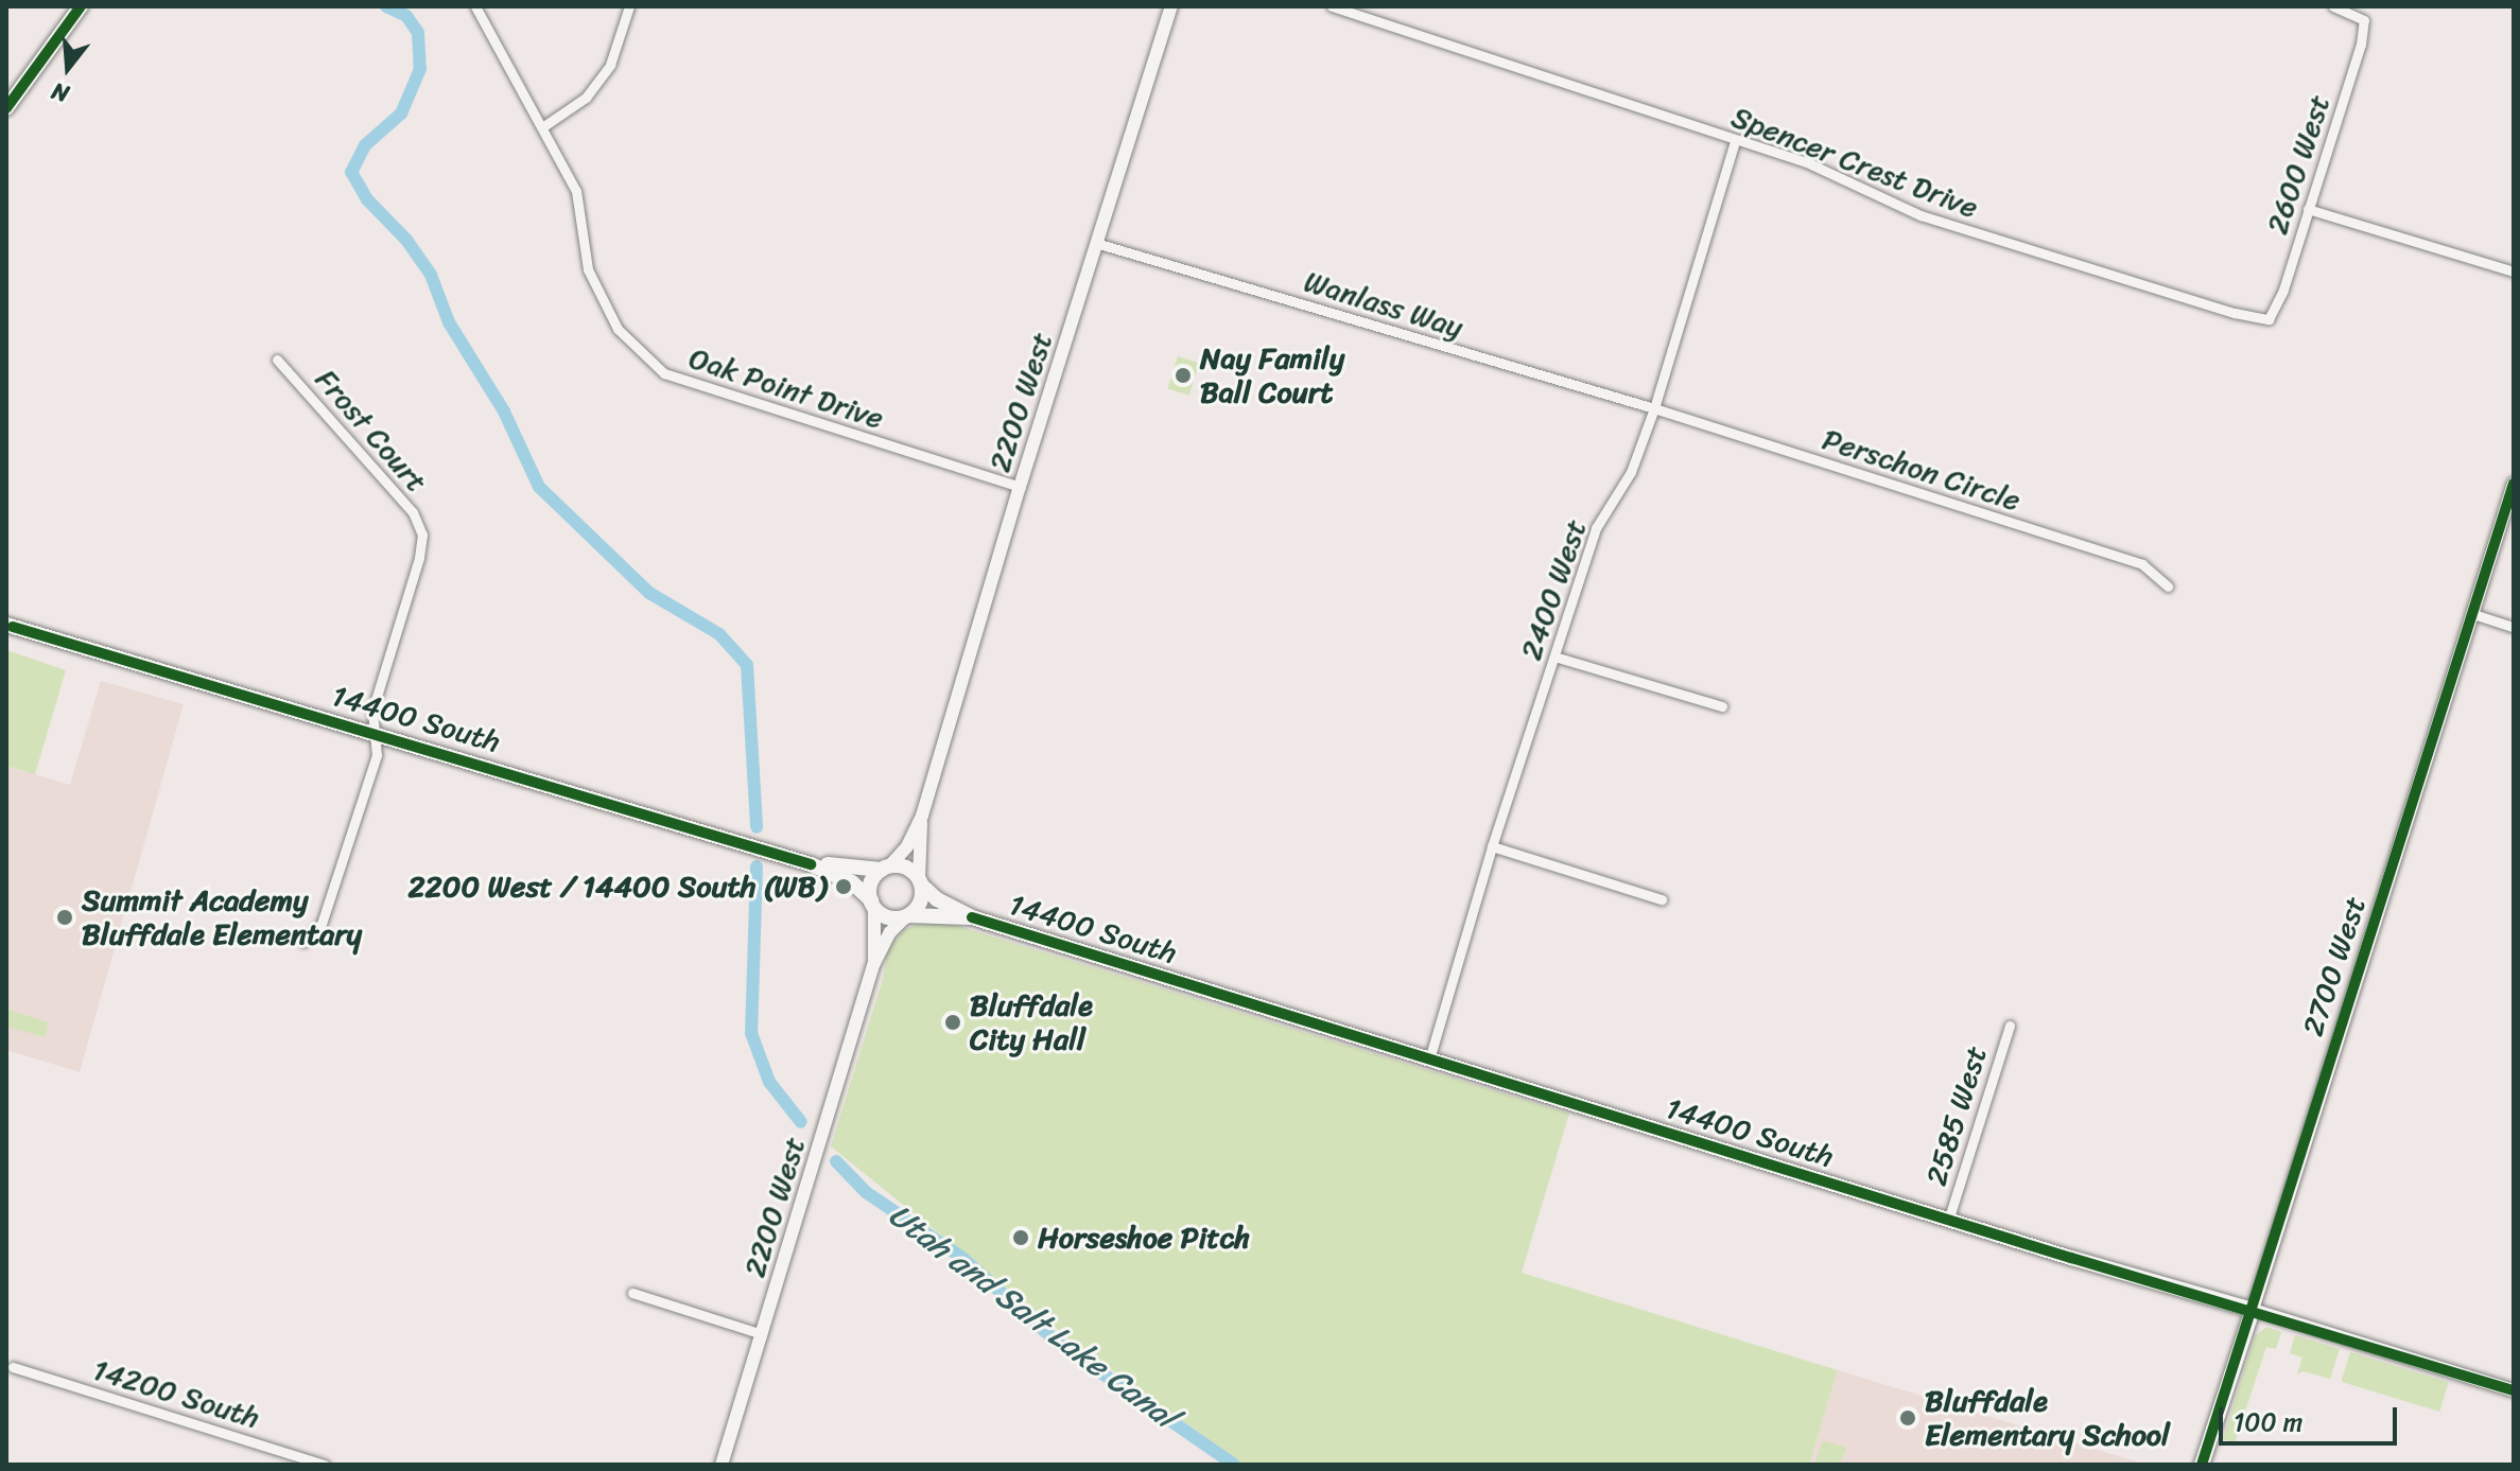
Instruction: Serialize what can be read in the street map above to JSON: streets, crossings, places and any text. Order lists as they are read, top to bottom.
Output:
{
  "streets": {
    "main road": ["14400 South", "2700 West"],
    "street": [
      "Spencer Crest Drive",
      "2600 West",
      "Wanlass Way",
      "Oak Point Drive",
      "2200 West",
      "Frost Court",
      "Perschon Circle",
      "2400 West",
      "2585 West",
      "14200 South"
    ]
  },
  "crossings": [
    ["Spencer Crest Drive", "2600 West"],
    ["Spencer Crest Drive", "2400 West"],
    ["Wanlass Way", "2200 West"],
    ["Wanlass Way", "Perschon Circle"],
    ["Wanlass Way", "2400 West"],
    ["Oak Point Drive", "2200 West"],
    ["2200 West", "14400 South"],
    ["Frost Court", "14400 South"],
    ["Perschon Circle", "2400 West"],
    ["2400 West", "14400 South"],
    ["14400 South", "2700 West"],
    ["14400 South", "2585 West"]
  ],
  "water": ["Utah and Salt Lake Canal"],
  "places": [
    "Nay Family Ball Court",
    "2200 West / 14400 South (WB)",
    "Summit Academy Bluffdale Elementary",
    "Bluffdale City Hall",
    "Horseshoe Pitch",
    "Bluffdale Elementary School"
  ],
  "scale_bar": "100 m",
  "north": "bottom"
}
